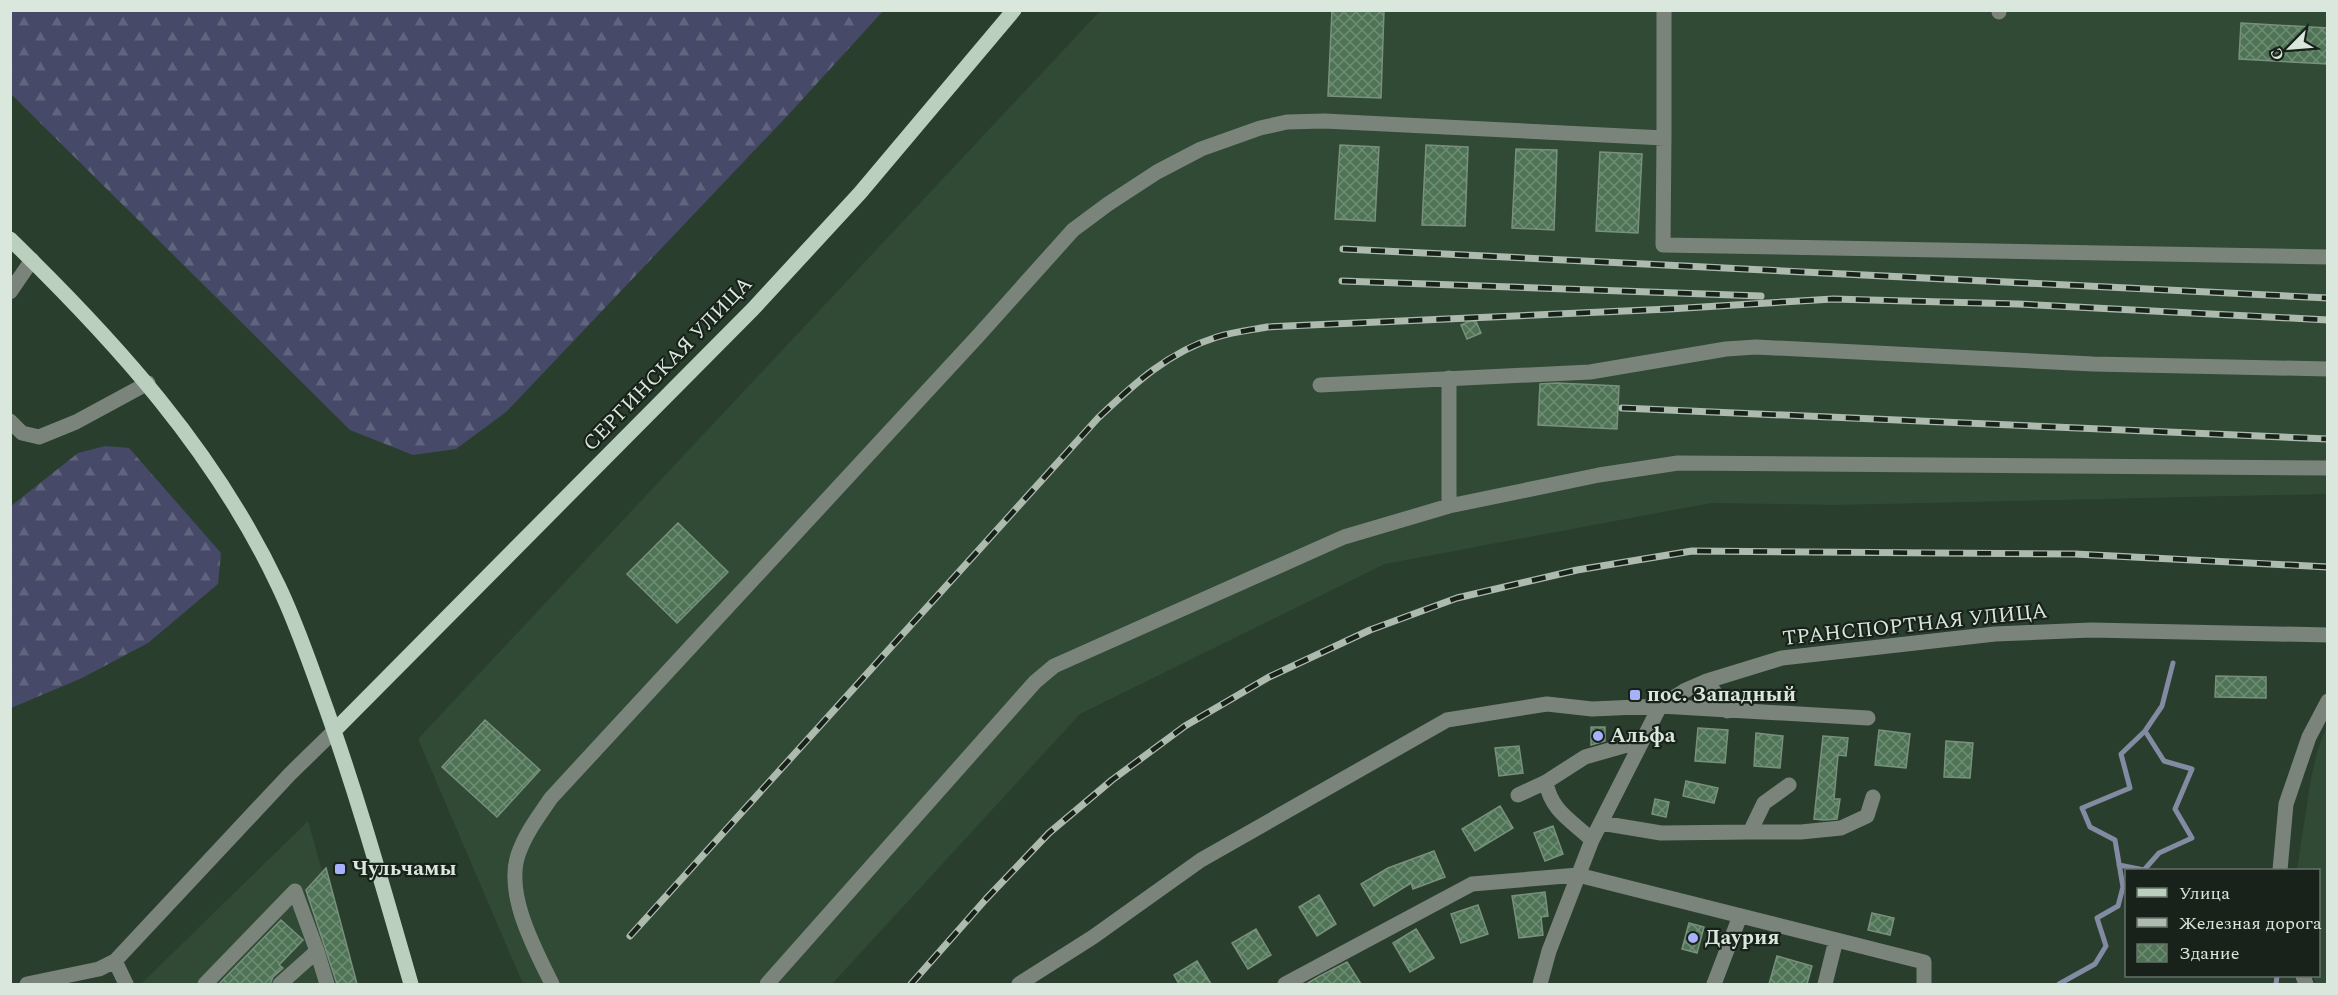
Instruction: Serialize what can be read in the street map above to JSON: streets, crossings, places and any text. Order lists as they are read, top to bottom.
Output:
{
  "streets": {
    "main road": ["СЕРГИНСКАЯ УЛИЦА"],
    "street": ["ТРАНСПОРТНАЯ УЛИЦА"]
  },
  "places": {
    "transit": ["пос. Западный", "Чульчамы"],
    "other": ["Альфа", "Даурия"]
  },
  "legend": ["Улица", "Железная дорога", "Здание"],
  "north": "bottom left"
}
